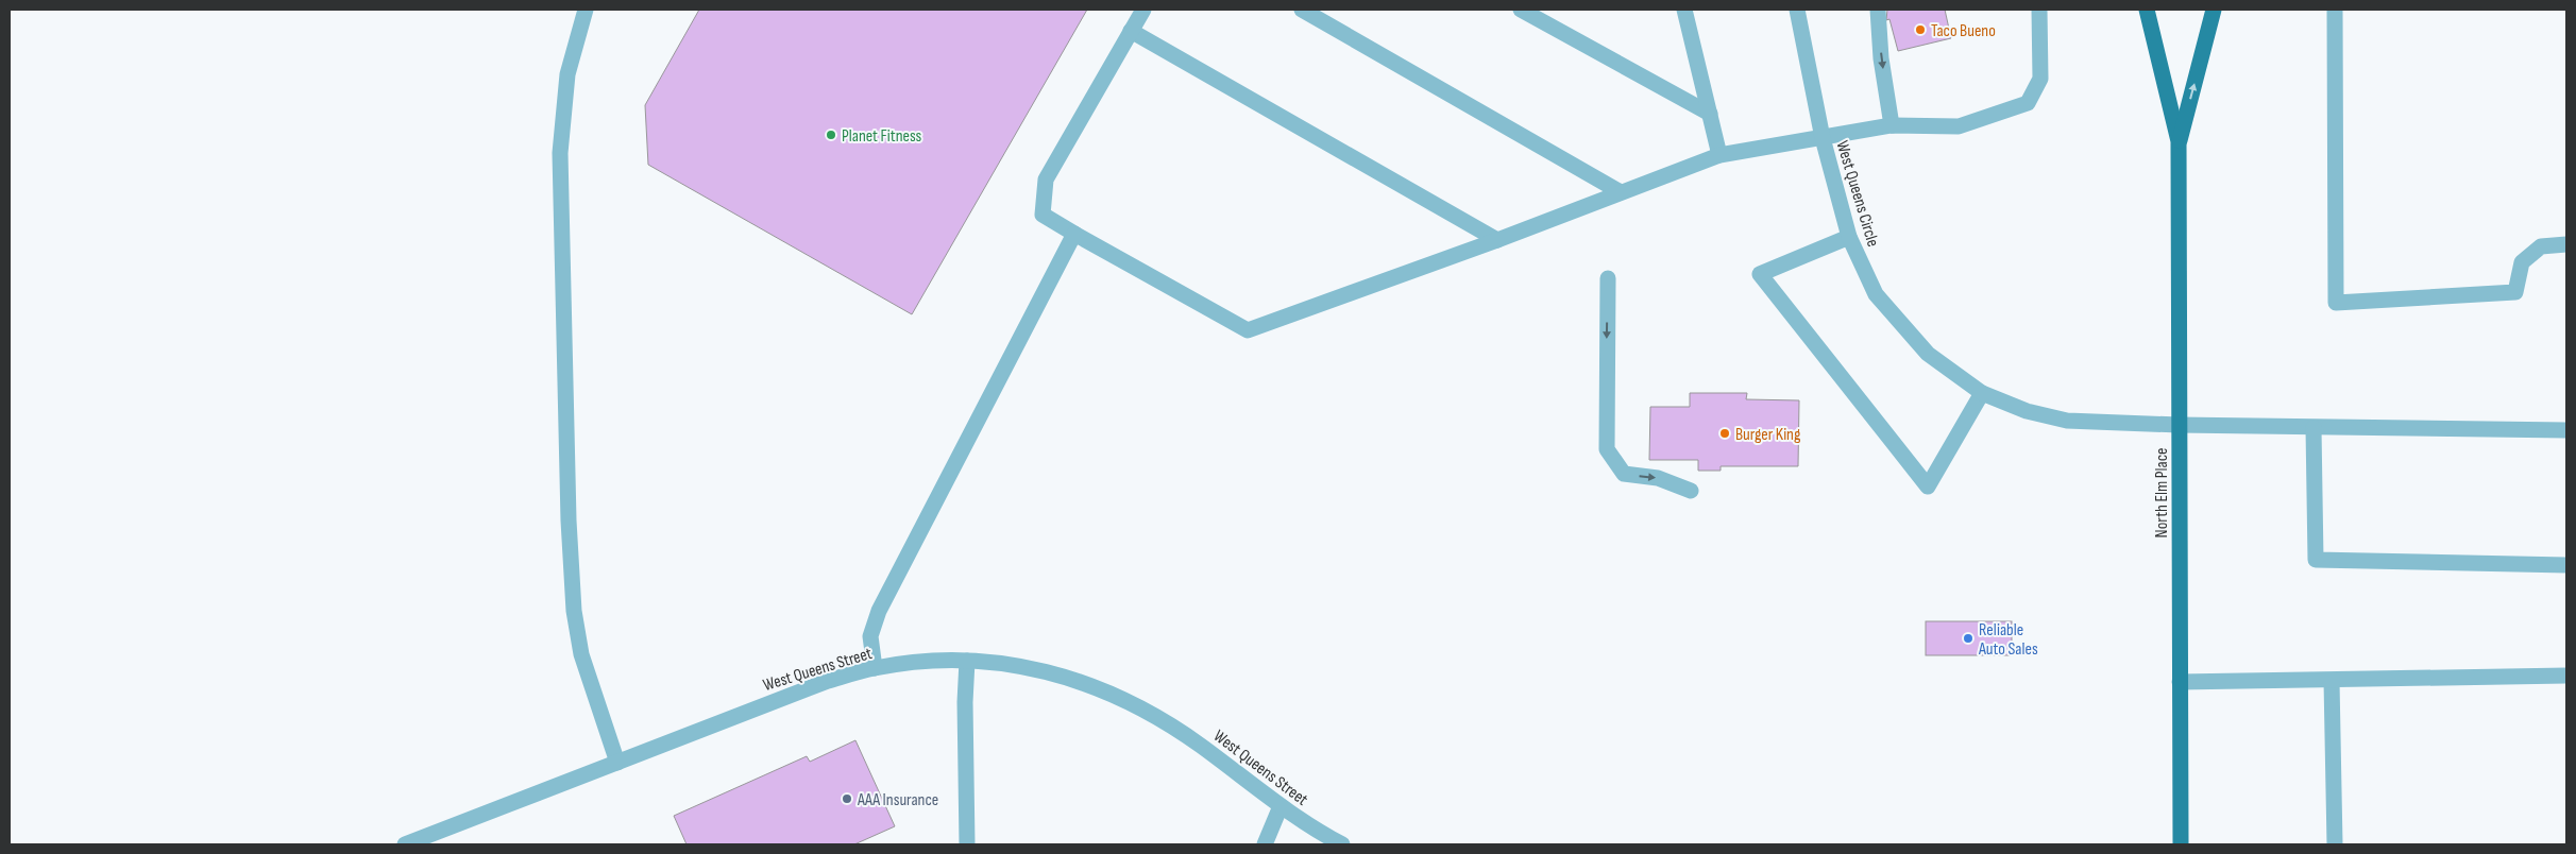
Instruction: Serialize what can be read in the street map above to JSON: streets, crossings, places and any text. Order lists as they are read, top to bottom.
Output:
{
  "streets": {
    "main road": ["North Elm Place"],
    "street": ["West Queens Circle", "West Queens Street"]
  },
  "crossings": [
    ["West Queens Circle", "North Elm Place"]
  ],
  "places": [
    "Taco Bueno",
    "Planet Fitness",
    "Burger King",
    "Reliable Auto Sales",
    "AAA Insurance"
  ]
}
